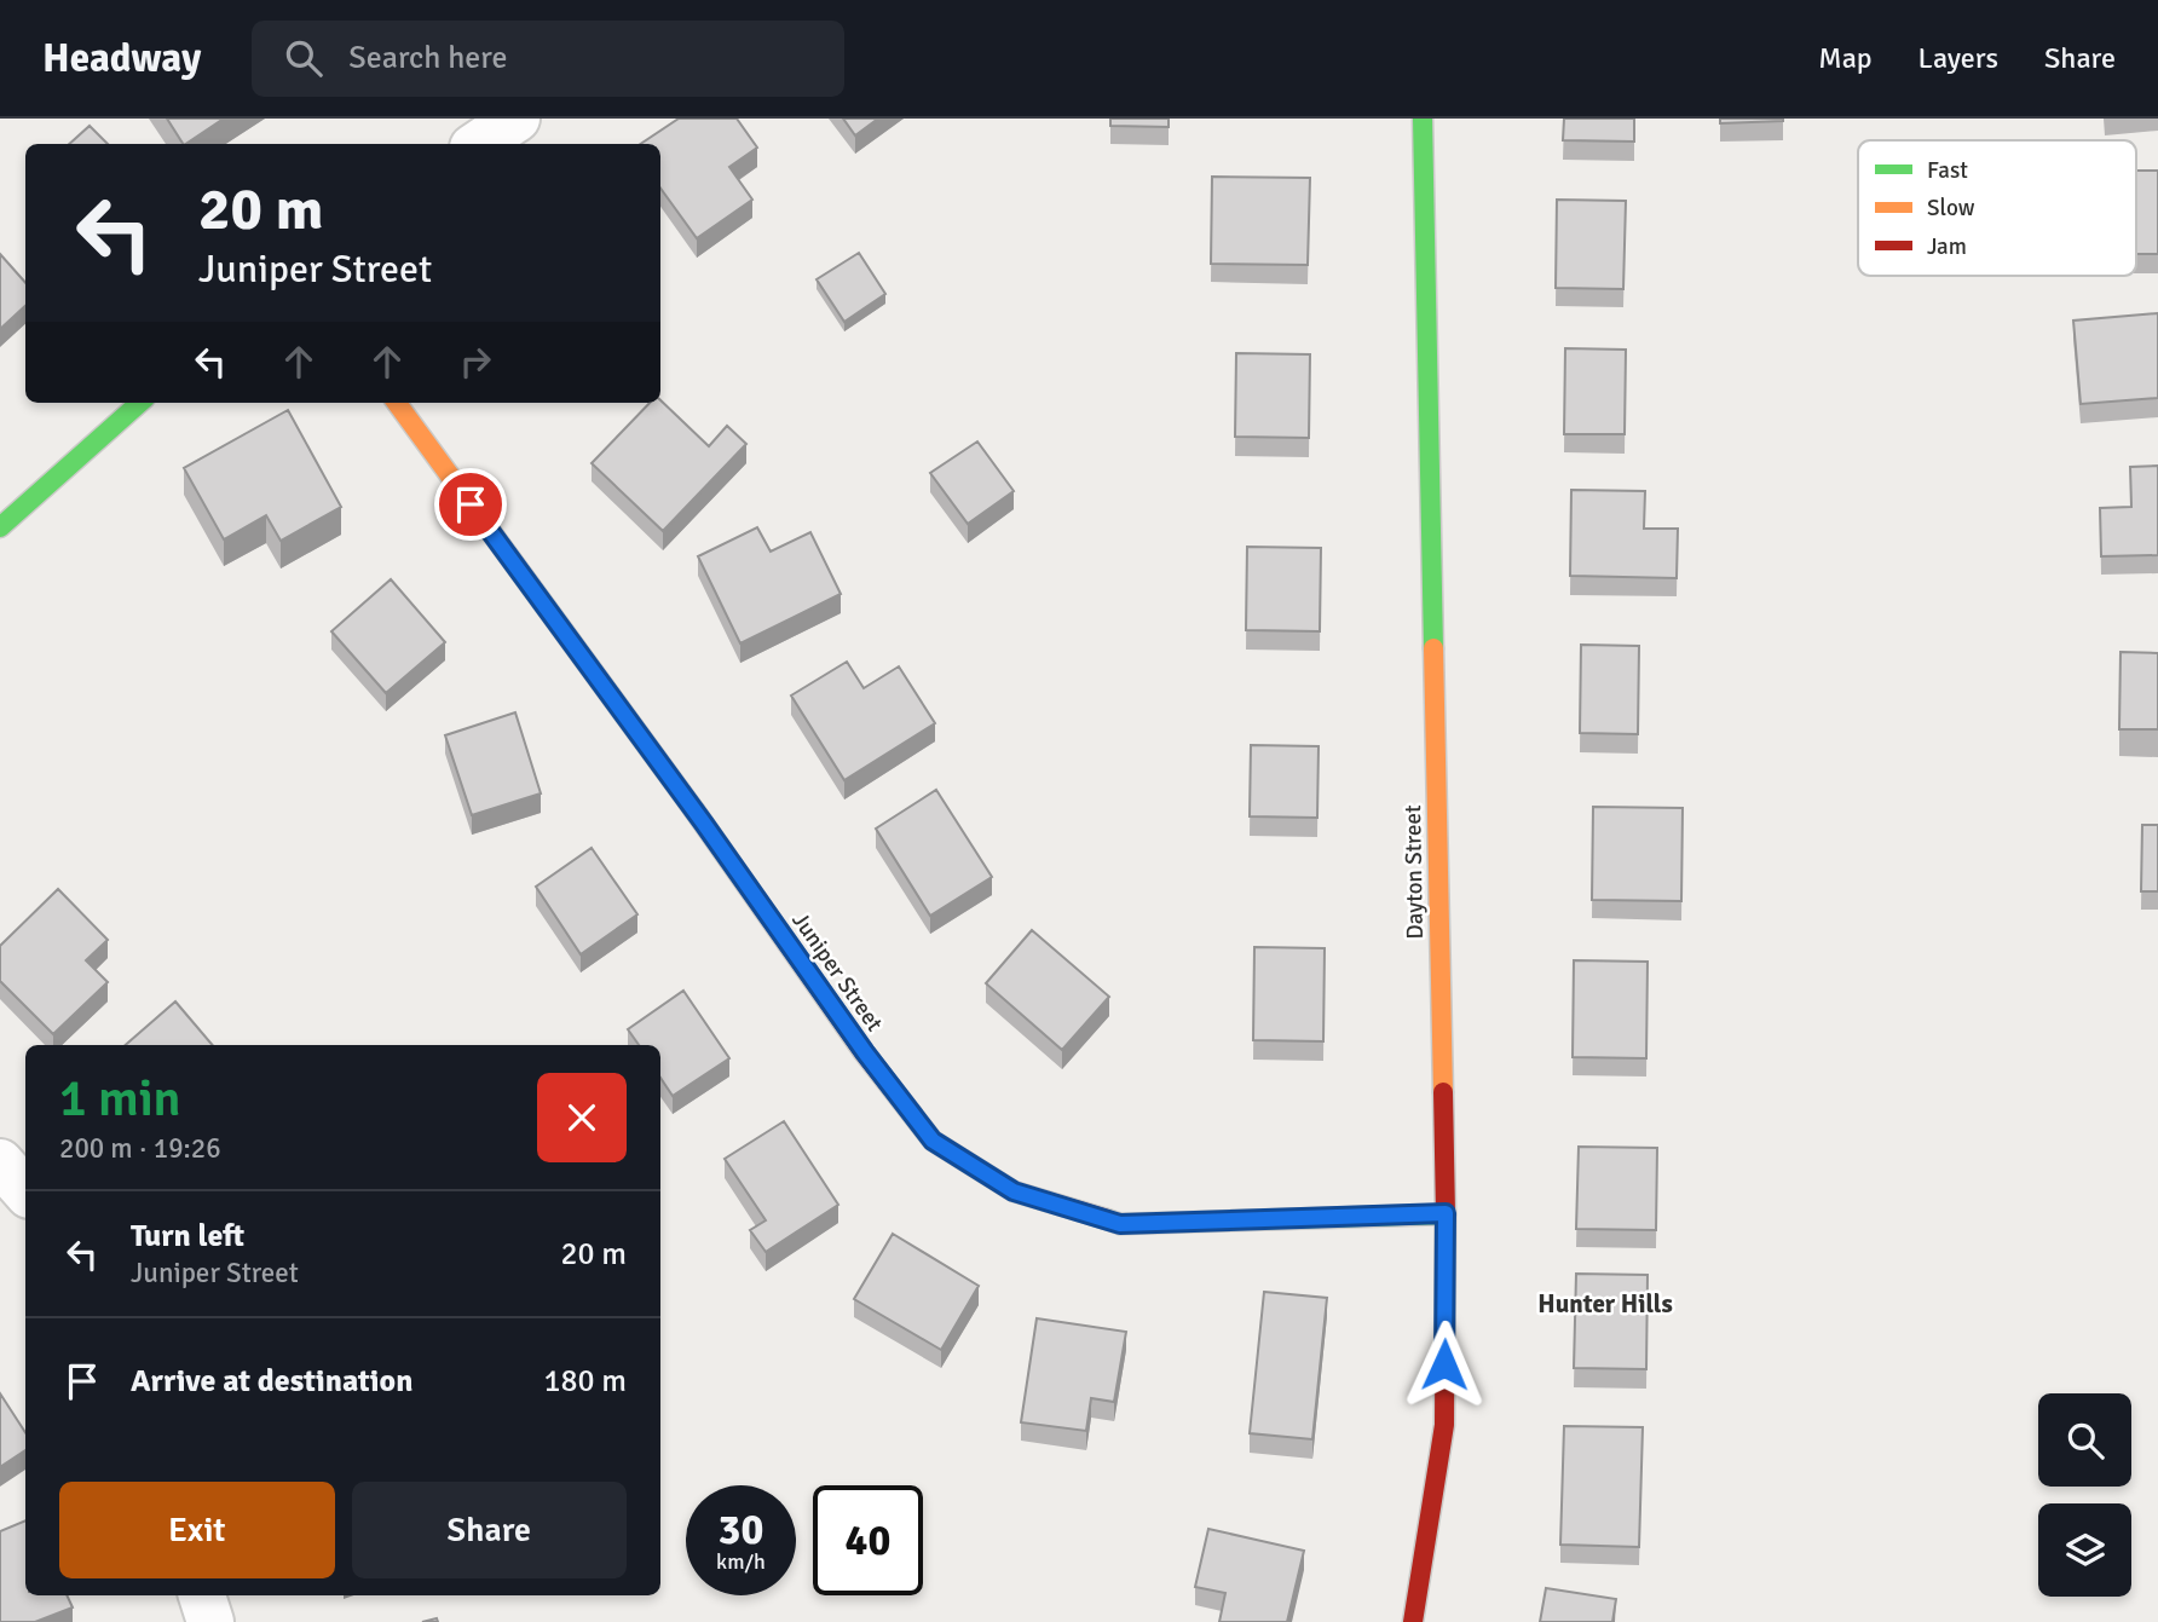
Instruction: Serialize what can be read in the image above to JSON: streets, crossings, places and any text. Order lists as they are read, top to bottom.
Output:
{
  "streets": {
    "street": ["Dayton Street", "Juniper Street"]
  },
  "crossings": [
    ["Dayton Street", "Juniper Street"]
  ],
  "districts": ["Hunter Hills"],
  "legend": ["Fast", "Slow", "Jam"],
  "page": {
    "header": "Headway",
    "search": "Search here",
    "nav": ["Map", "Layers", "Share"],
    "turn": ["20 m", "Juniper Street"],
    "heading": ["1 min", "200 m · 19:26"],
    "list": [
      {
        "name": "Turn left",
        "note": "Juniper Street",
        "value": "20 m"
      },
      {
        "name": "Arrive at destination",
        "value": "180 m"
      }
    ],
    "buttons": ["Exit", "Share"],
    "speed": "30 km/h",
    "limit": "40"
  }
}
